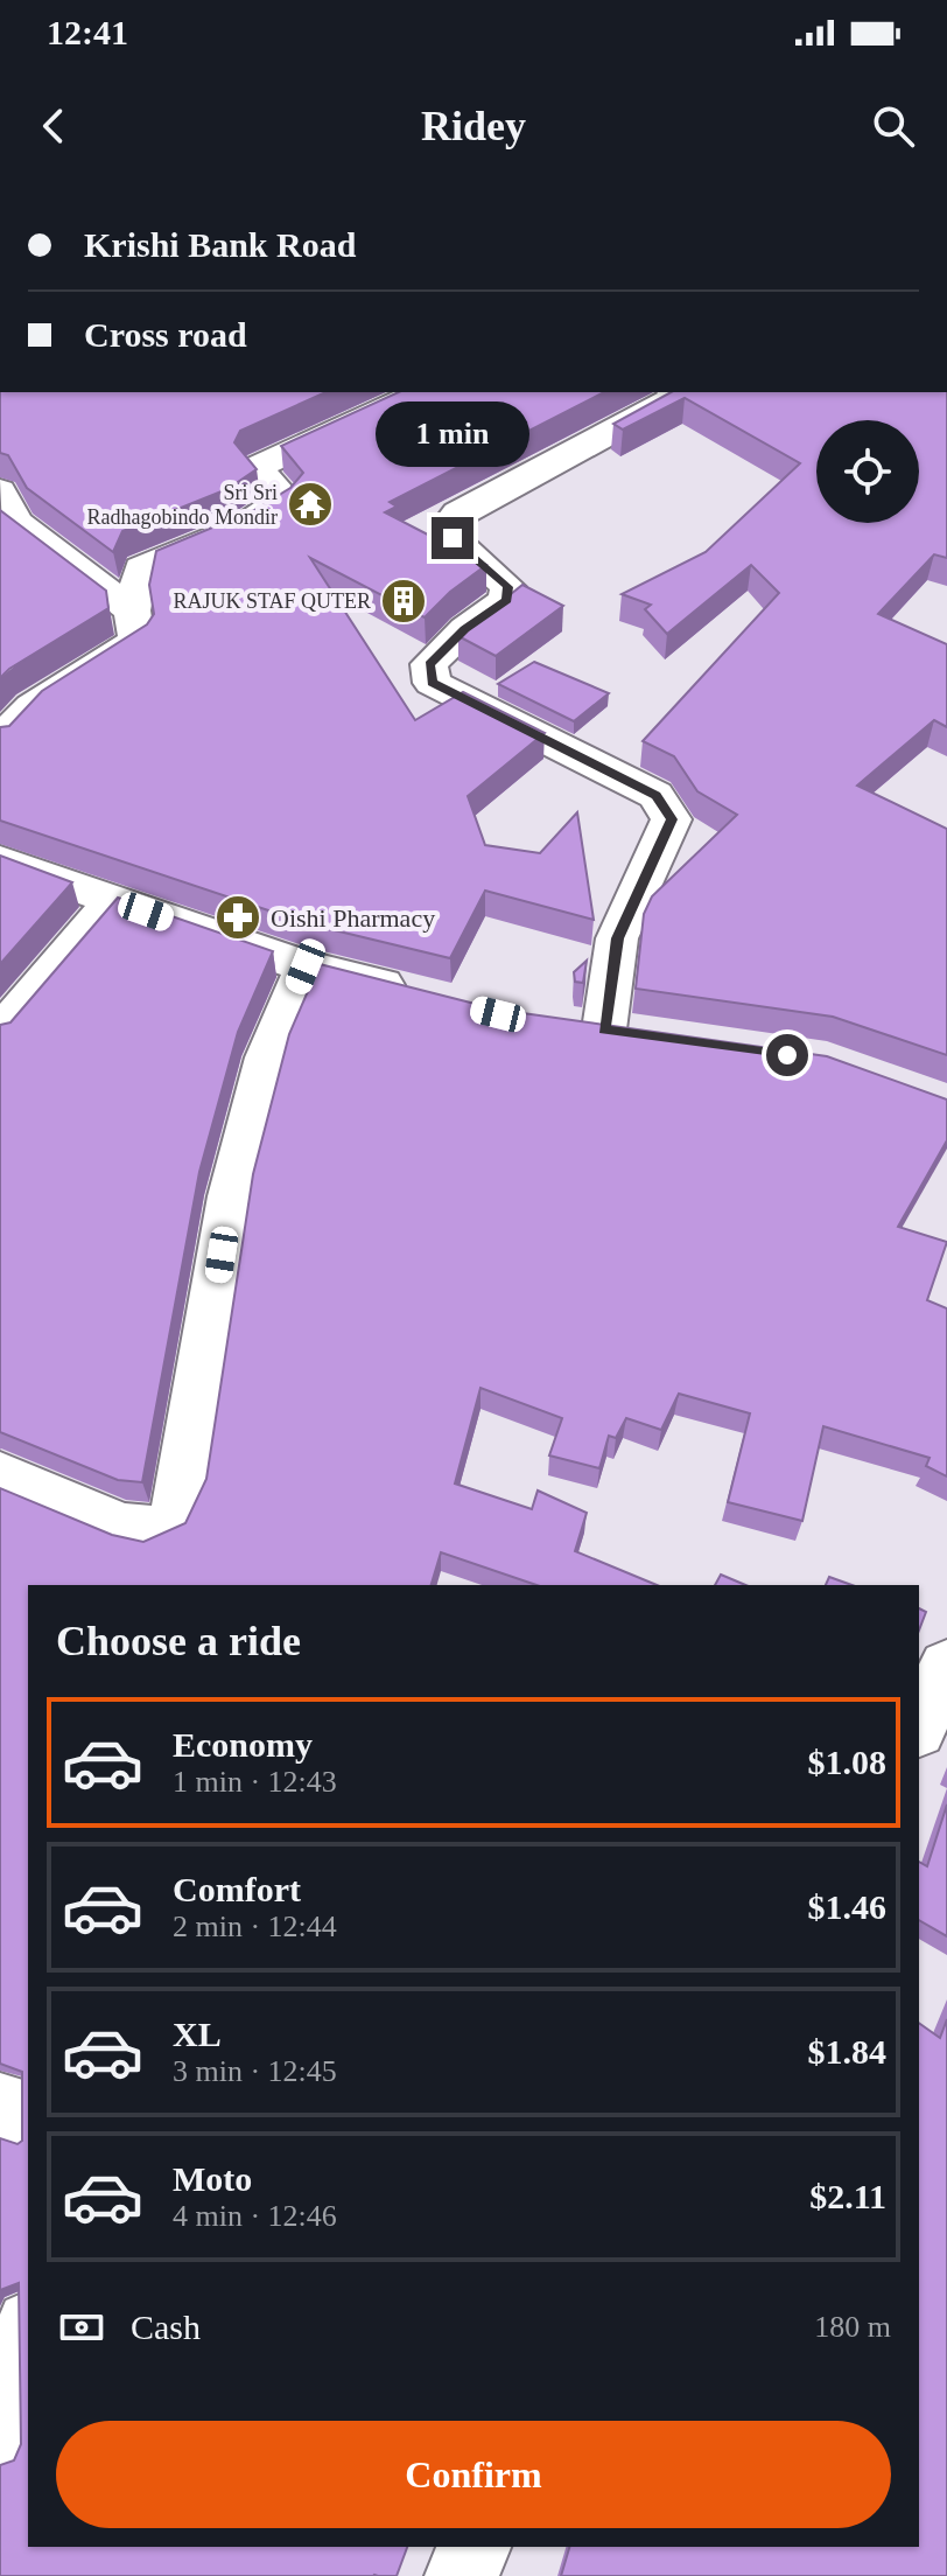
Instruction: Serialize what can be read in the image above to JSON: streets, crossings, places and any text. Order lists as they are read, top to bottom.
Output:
{
  "places": {
    "temple": ["Sri Sri Radhagobindo Mondir"],
    "building": ["RAJUK STAF QUTER"],
    "pharmacy": ["Oishi Pharmacy"]
  },
  "page": {
    "status": "12:41",
    "header": "Ridey",
    "banner": ["Krishi Bank Road", "Cross road"],
    "bubble": "1 min",
    "heading": "Choose a ride",
    "list": [
      {
        "name": "Economy",
        "note": "1 min · 12:43",
        "value": "$1.08"
      },
      {
        "name": "Comfort",
        "note": "2 min · 12:44",
        "value": "$1.46"
      },
      {
        "name": "XL",
        "note": "3 min · 12:45",
        "value": "$1.84"
      },
      {
        "name": "Moto",
        "note": "4 min · 12:46",
        "value": "$2.11"
      }
    ],
    "pay": ["Cash", "180 m"],
    "buttons": "Confirm"
  }
}
